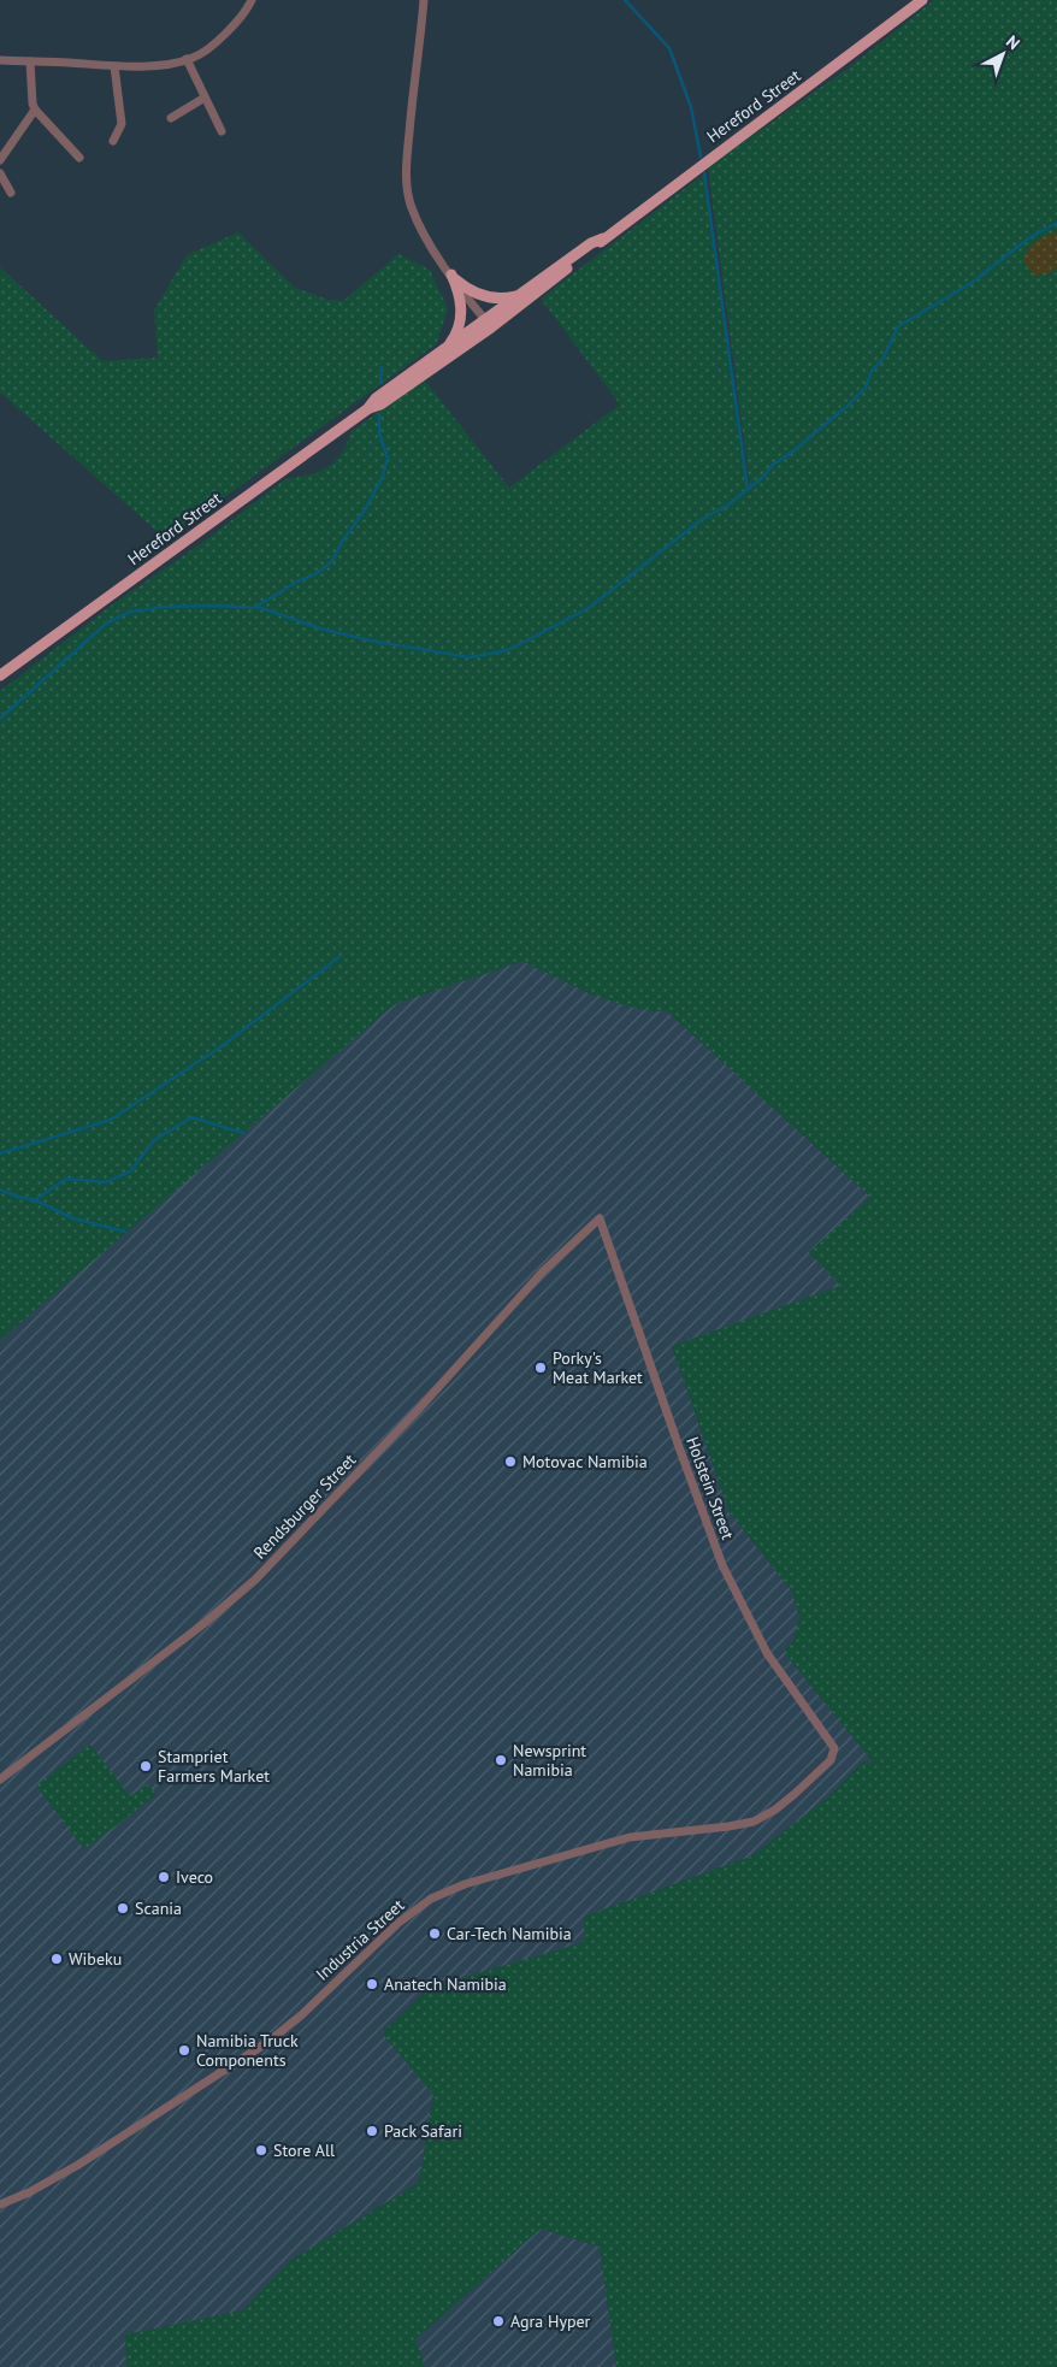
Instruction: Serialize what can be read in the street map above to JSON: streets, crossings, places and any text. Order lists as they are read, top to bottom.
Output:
{
  "streets": {
    "main road": ["Hereford Street"],
    "street": ["Holstein Street", "Rendsburger Street", "Industria Street"]
  },
  "crossings": [
    ["Holstein Street", "Rendsburger Street"],
    ["Holstein Street", "Industria Street"]
  ],
  "places": [
    "Porky's Meat Market",
    "Motovac Namibia",
    "Newsprint Namibia",
    "Stampriet Farmers Market",
    "Iveco",
    "Scania",
    "Car-Tech Namibia",
    "Wibeku",
    "Anatech Namibia",
    "Namibia Truck Components",
    "Pack Safari",
    "Store All",
    "Agra Hyper"
  ],
  "north": "top right"
}
